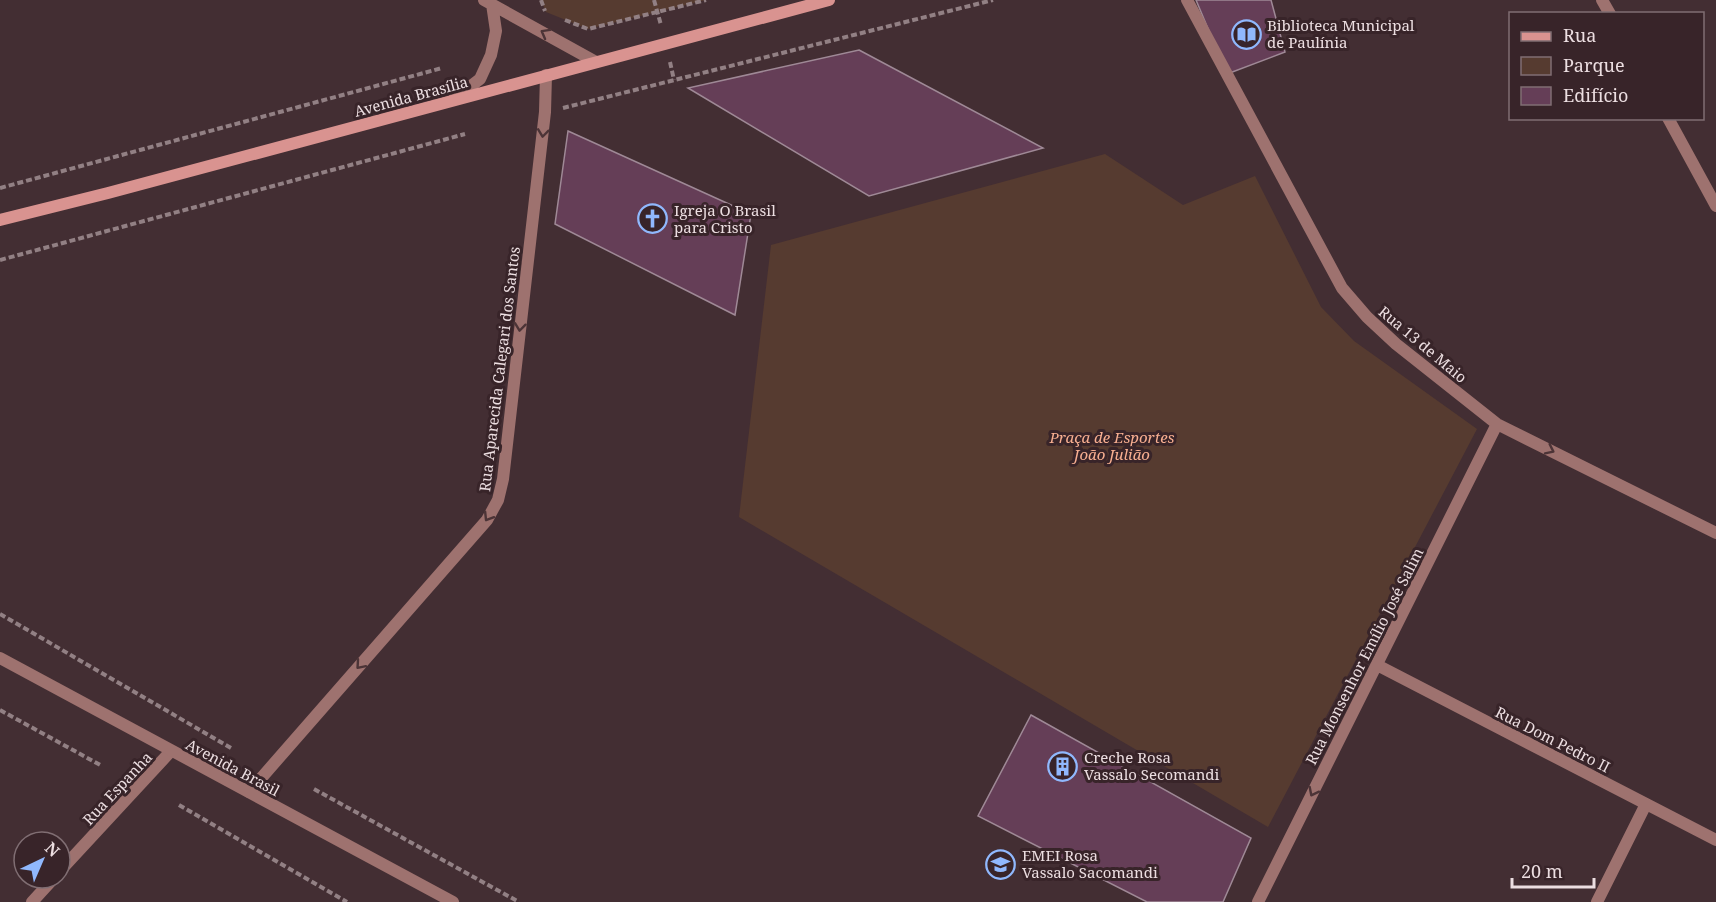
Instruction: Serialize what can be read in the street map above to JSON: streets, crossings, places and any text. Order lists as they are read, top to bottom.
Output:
{
  "streets": {
    "main road": ["Avenida Brasília"],
    "street": [
      "Rua 13 de Maio",
      "Rua Aparecida Calegari dos Santos",
      "Rua Monsenhor Emílio José Salim",
      "Rua Dom Pedro II",
      "Avenida Brasil",
      "Rua Espanha"
    ]
  },
  "crossings": [
    ["Avenida Brasília", "Rua Aparecida Calegari dos Santos"],
    ["Rua 13 de Maio", "Rua Monsenhor Emílio José Salim"],
    ["Rua Aparecida Calegari dos Santos", "Avenida Brasil"],
    ["Rua Monsenhor Emílio José Salim", "Rua Dom Pedro II"],
    ["Avenida Brasil", "Rua Espanha"]
  ],
  "one_way": ["Rua Aparecida Calegari dos Santos", "Rua Monsenhor Emílio José Salim"],
  "parks": ["Praça de Esportes João Julião"],
  "places": {
    "library": ["Biblioteca Municipal de Paulínia"],
    "church": ["Igreja O Brasil para Cristo"],
    "building": ["Creche Rosa Vassalo Secomandi"],
    "school or university": ["EMEI Rosa Vassalo Sacomandi"]
  },
  "legend": ["Rua", "Parque", "Edifício"],
  "scale_bar": "20 m",
  "north": "top right"
}
